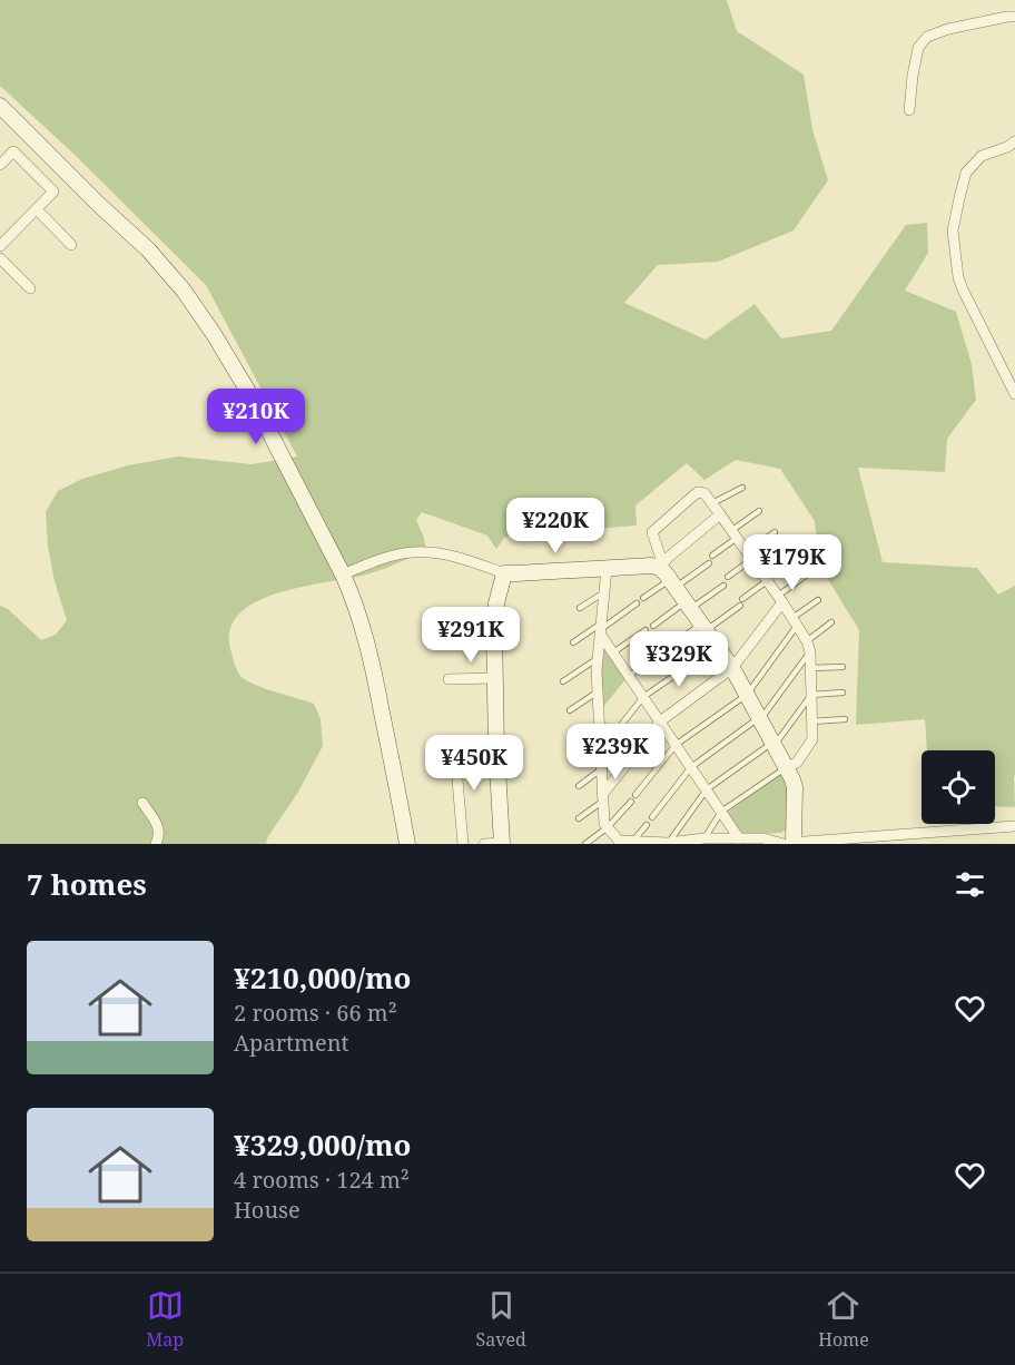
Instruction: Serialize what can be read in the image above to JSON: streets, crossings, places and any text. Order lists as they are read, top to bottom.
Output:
{
  "page": {
    "price": [
      "¥210K",
      "¥220K",
      "¥179K",
      "¥291K",
      "¥329K",
      "¥239K",
      "¥450K"
    ],
    "heading": "7 homes",
    "list": [
      {
        "name": "¥210,000/mo",
        "note": "2 rooms · 66 m² · Apartment"
      },
      {
        "name": "¥329,000/mo",
        "note": "4 rooms · 124 m² · House"
      }
    ],
    "tabs": ["Map", "Saved", "Home"]
  }
}
